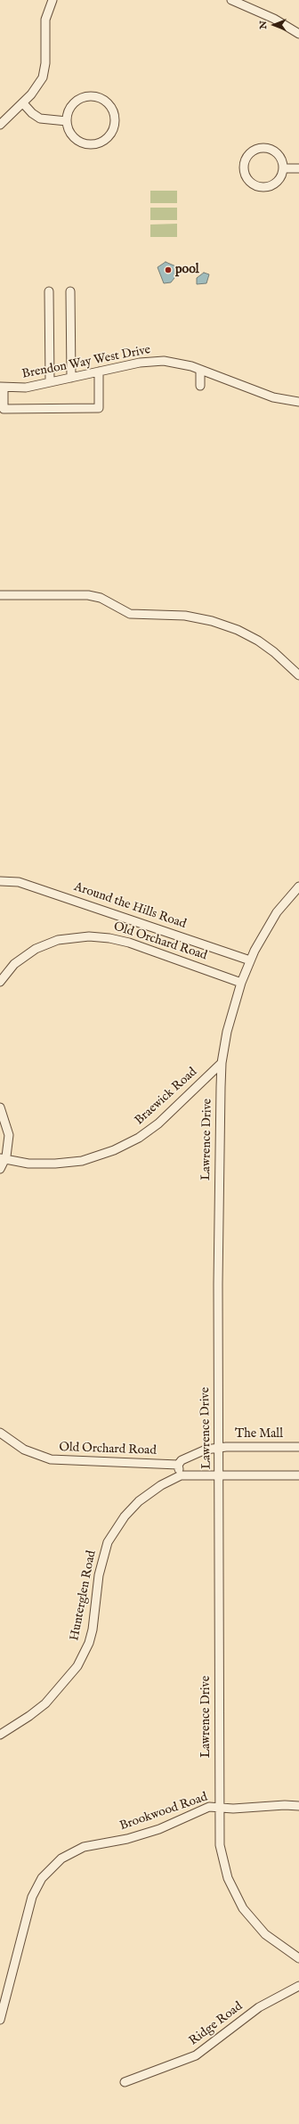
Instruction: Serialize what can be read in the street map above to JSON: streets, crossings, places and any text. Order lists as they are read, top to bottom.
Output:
{
  "streets": {
    "street": [
      "Brendon Way West Drive",
      "Around the Hills Road",
      "Old Orchard Road",
      "Braewick Road",
      "Lawrence Drive",
      "The Mall",
      "Hunterglen Road",
      "Brookwood Road",
      "Ridge Road"
    ]
  },
  "crossings": [
    ["Around the Hills Road", "Lawrence Drive"],
    ["Old Orchard Road", "Lawrence Drive"],
    ["Braewick Road", "Lawrence Drive"],
    ["Lawrence Drive", "The Mall"],
    ["Lawrence Drive", "Hunterglen Road"],
    ["Lawrence Drive", "Brookwood Road"]
  ],
  "places": ["pool"],
  "north": "left"
}
